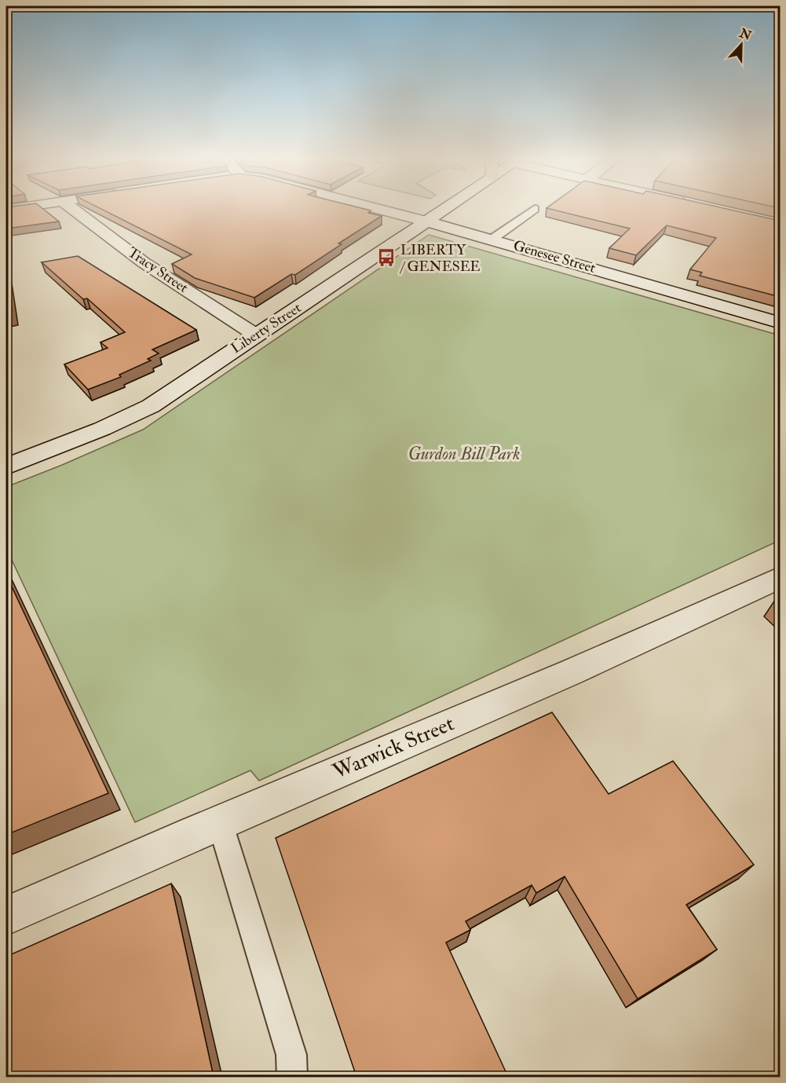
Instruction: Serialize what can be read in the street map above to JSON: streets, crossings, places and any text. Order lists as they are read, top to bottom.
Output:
{
  "streets": {
    "street": [
      "Genesee Street",
      "Tracy Street",
      "Liberty Street",
      "Warwick Street"
    ]
  },
  "crossings": [
    ["Genesee Street", "Liberty Street"],
    ["Tracy Street", "Liberty Street"]
  ],
  "parks": ["Gurdon Bill Park"],
  "places": {
    "bus stop": ["LIBERTY / GENESEE"]
  },
  "north": "top"
}
